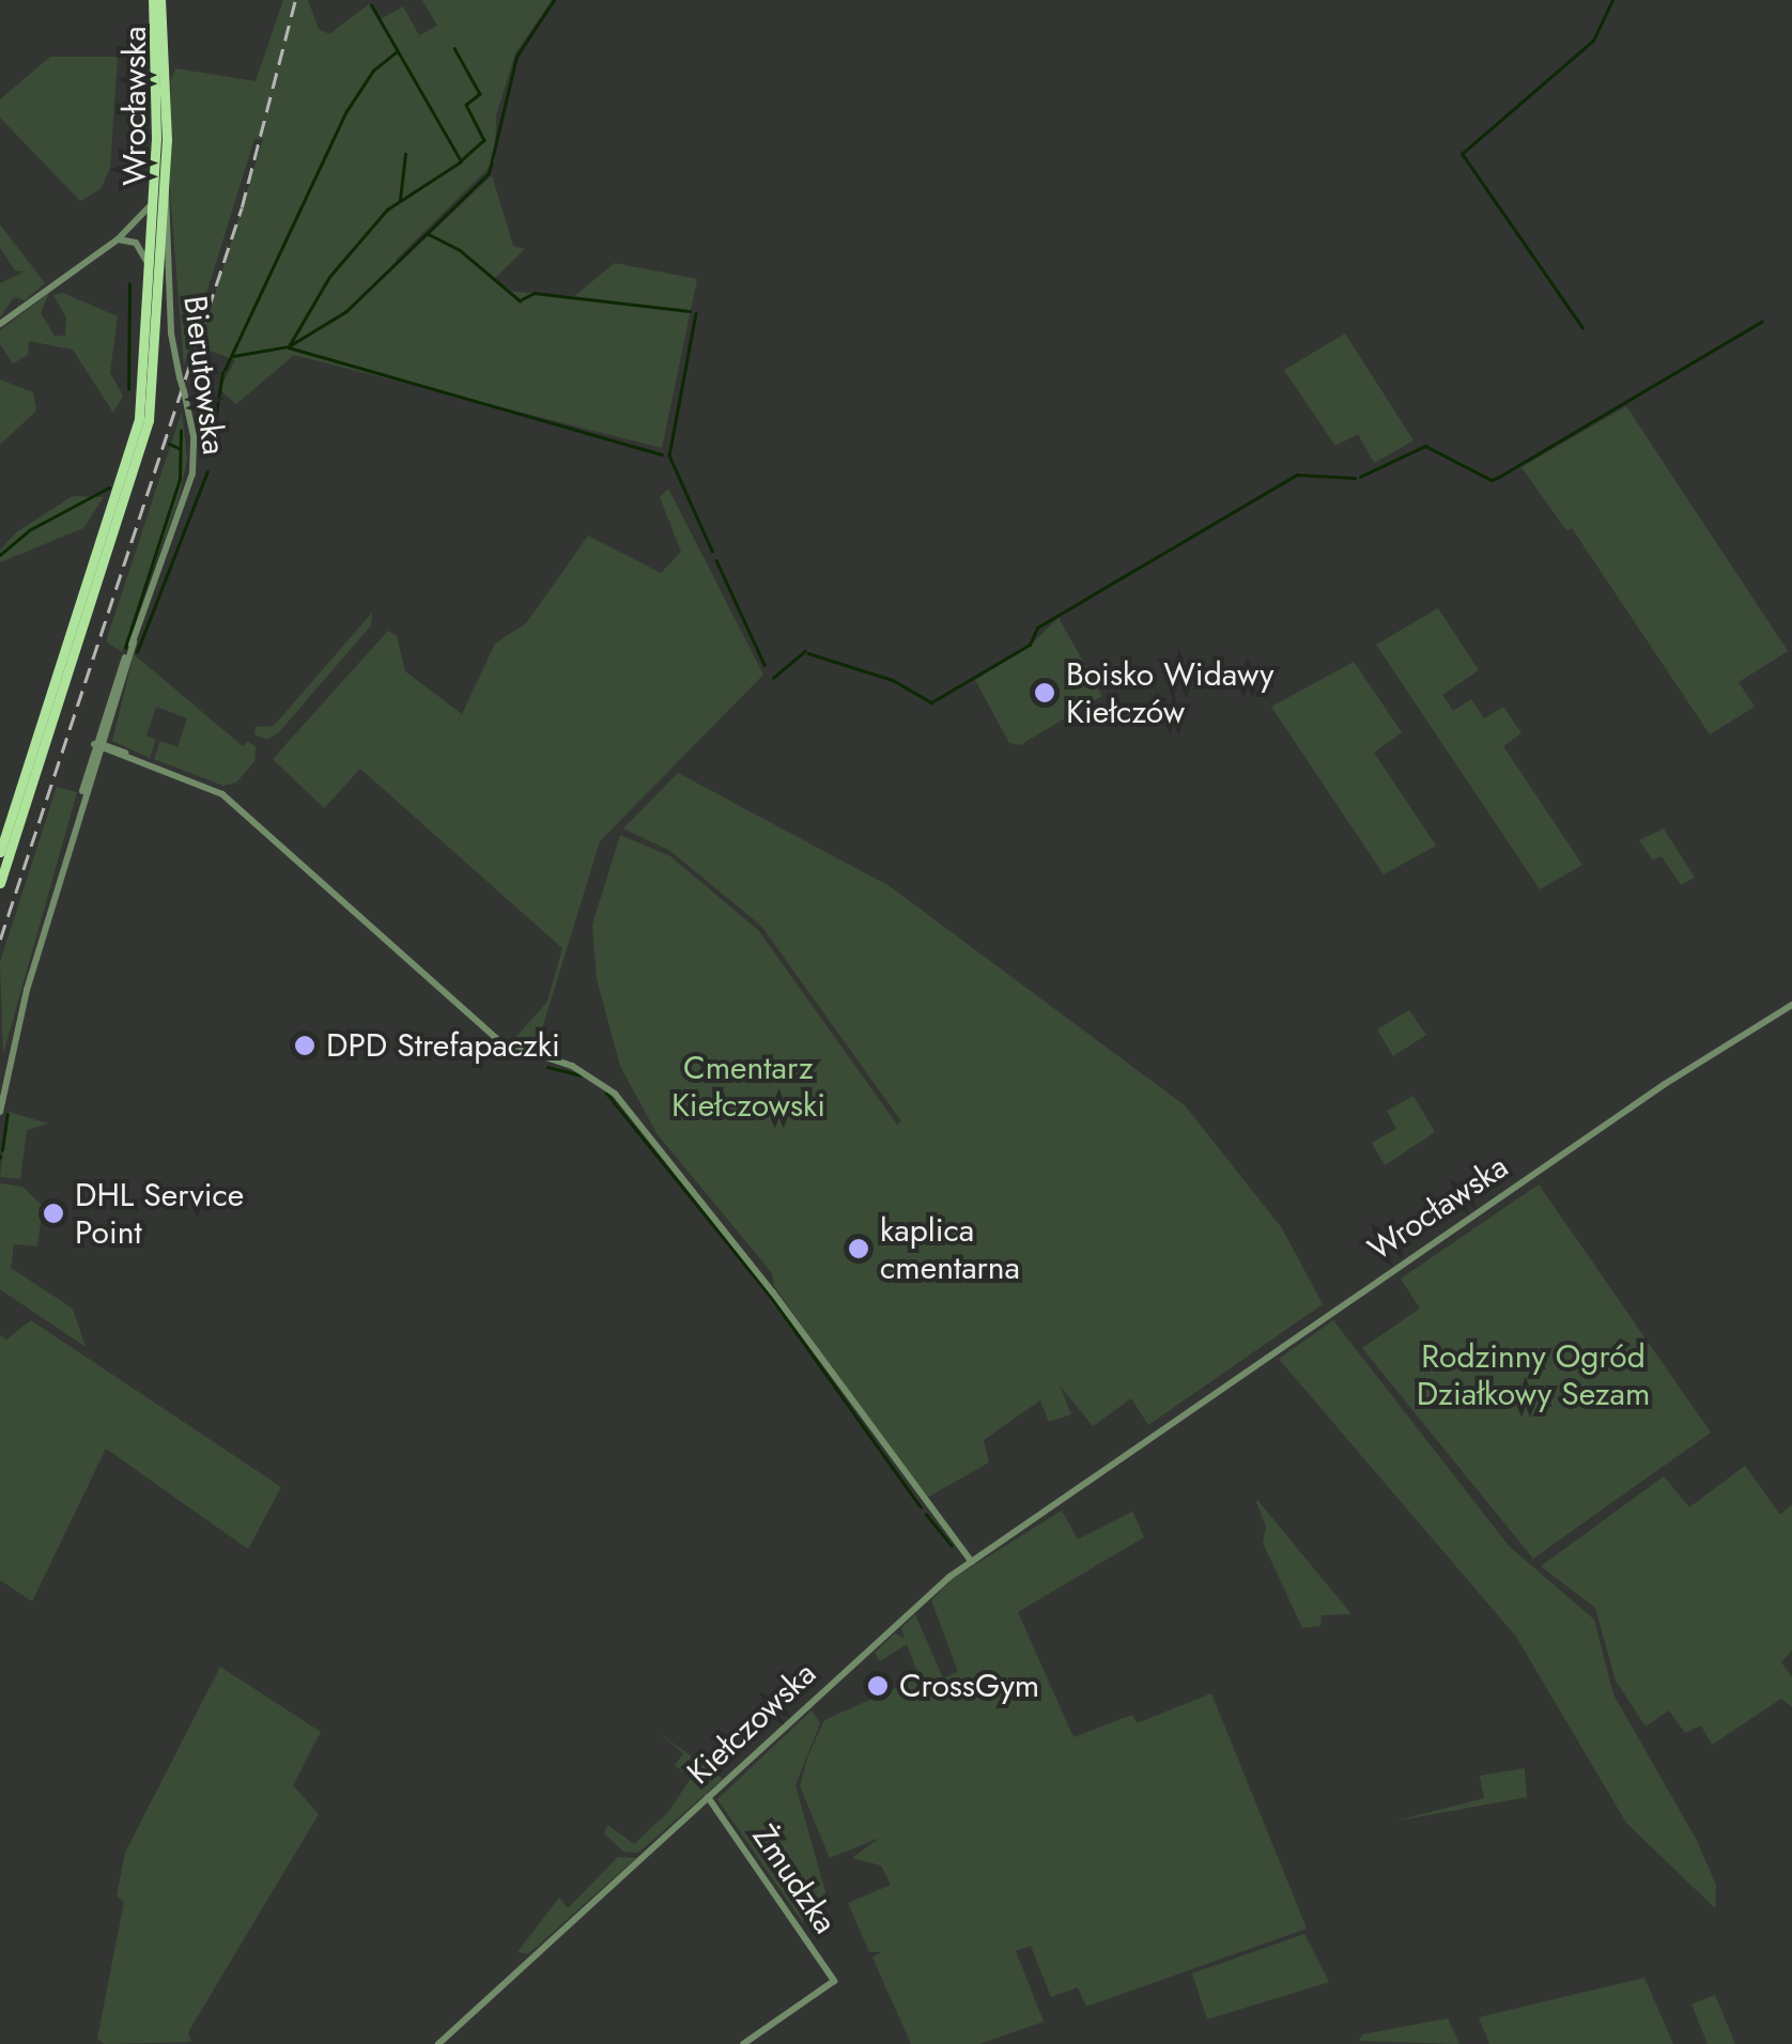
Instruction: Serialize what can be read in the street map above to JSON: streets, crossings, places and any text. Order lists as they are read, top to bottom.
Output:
{
  "streets": {
    "main road": ["Wrocławska"],
    "street": ["Bierutowska", "Kiełczowska", "Żmudzka"]
  },
  "crossings": [
    ["Wrocławska", "Bierutowska"],
    ["Wrocławska", "Kiełczowska"],
    ["Kiełczowska", "Żmudzka"]
  ],
  "parks": ["Cmentarz Kiełczowski", "Rodzinny Ogród Działkowy Sezam"],
  "places": [
    "Boisko Widawy Kiełczów",
    "DPD Strefapaczki",
    "DHL Service Point",
    "kaplica cmentarna",
    "CrossGym"
  ]
}
